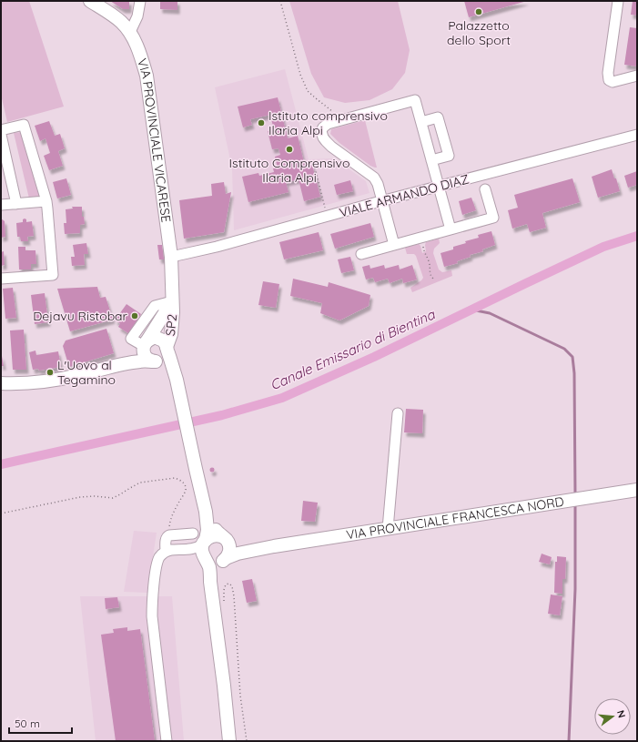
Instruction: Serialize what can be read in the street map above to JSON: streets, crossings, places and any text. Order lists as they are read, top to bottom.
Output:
{
  "streets": {
    "main road": ["VIA PROVINCIALE VICARESE", "SP2", "VIA PROVINCIALE FRANCESCA NORD"],
    "street": ["VIALE ARMANDO DIAZ"]
  },
  "crossings": [
    ["VIA PROVINCIALE VICARESE", "VIALE ARMANDO DIAZ"],
    ["VIA PROVINCIALE VICARESE", "SP2"]
  ],
  "water": ["Canale Emissario di Bientina"],
  "places": [
    "Palazzetto dello Sport",
    "Istituto comprensivo Ilaria Alpi",
    "Istituto Comprensivo Ilaria Alpi",
    "Dejavu Ristobar",
    "L'Uovo al Tegamino"
  ],
  "scale_bar": "50 m",
  "north": "right"
}
